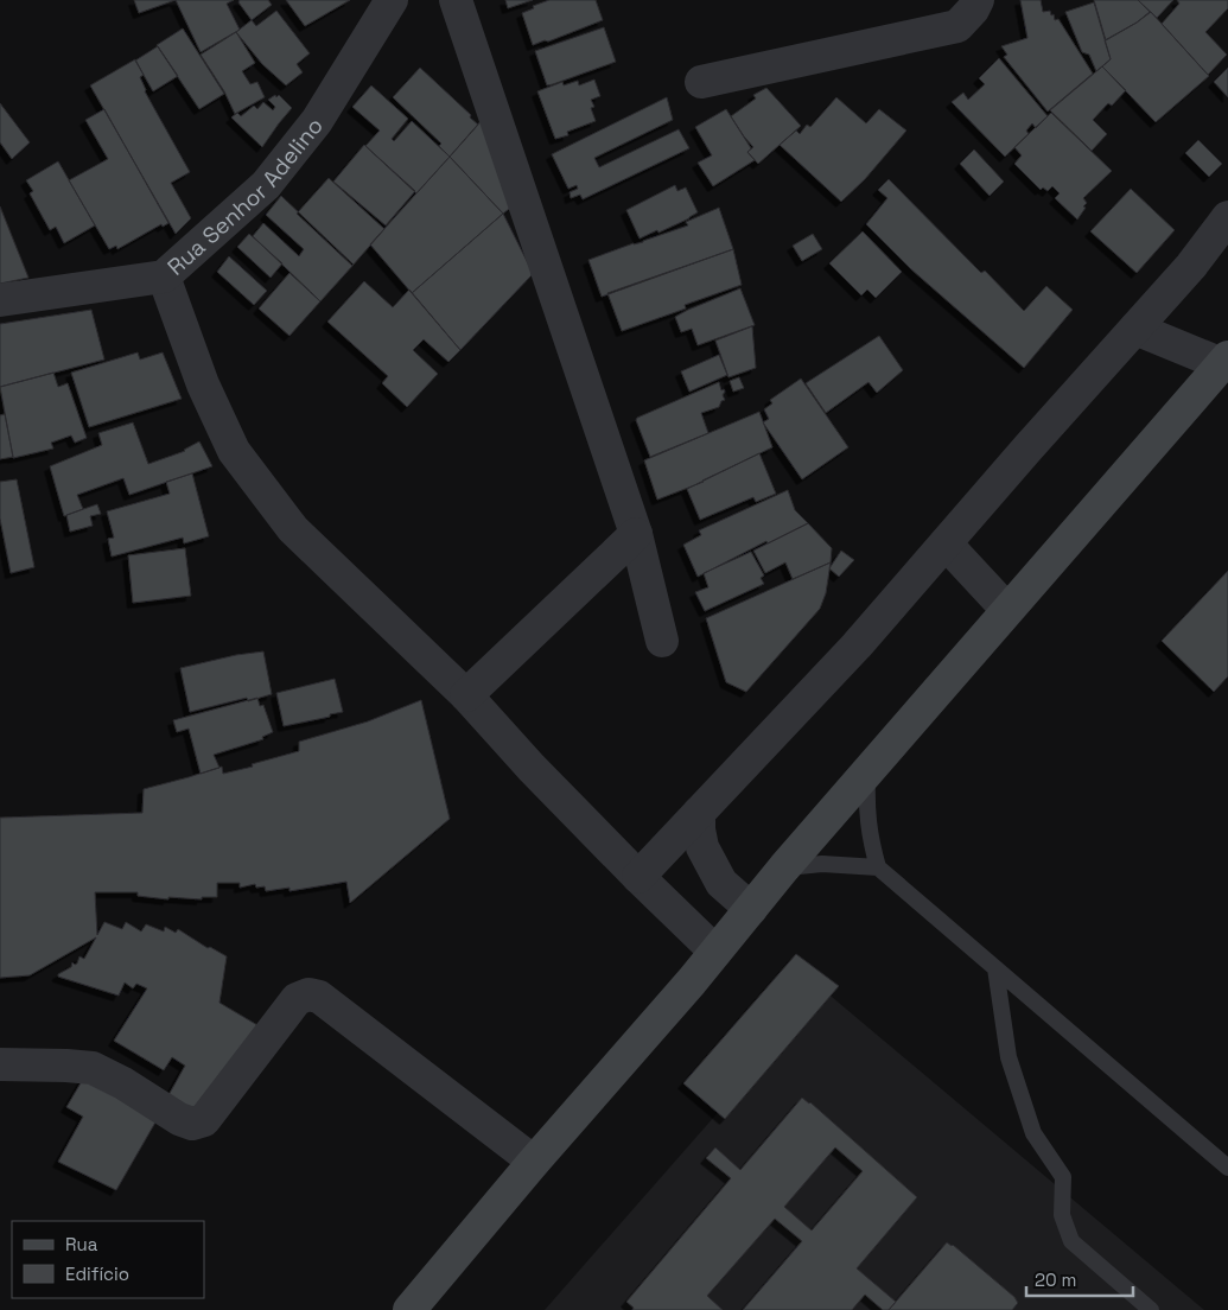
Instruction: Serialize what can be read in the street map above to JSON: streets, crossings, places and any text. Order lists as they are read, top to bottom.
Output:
{
  "streets": {
    "street": ["Rua Senhor Adelino"]
  },
  "legend": ["Rua", "Edifício"],
  "scale_bar": "20 m"
}
